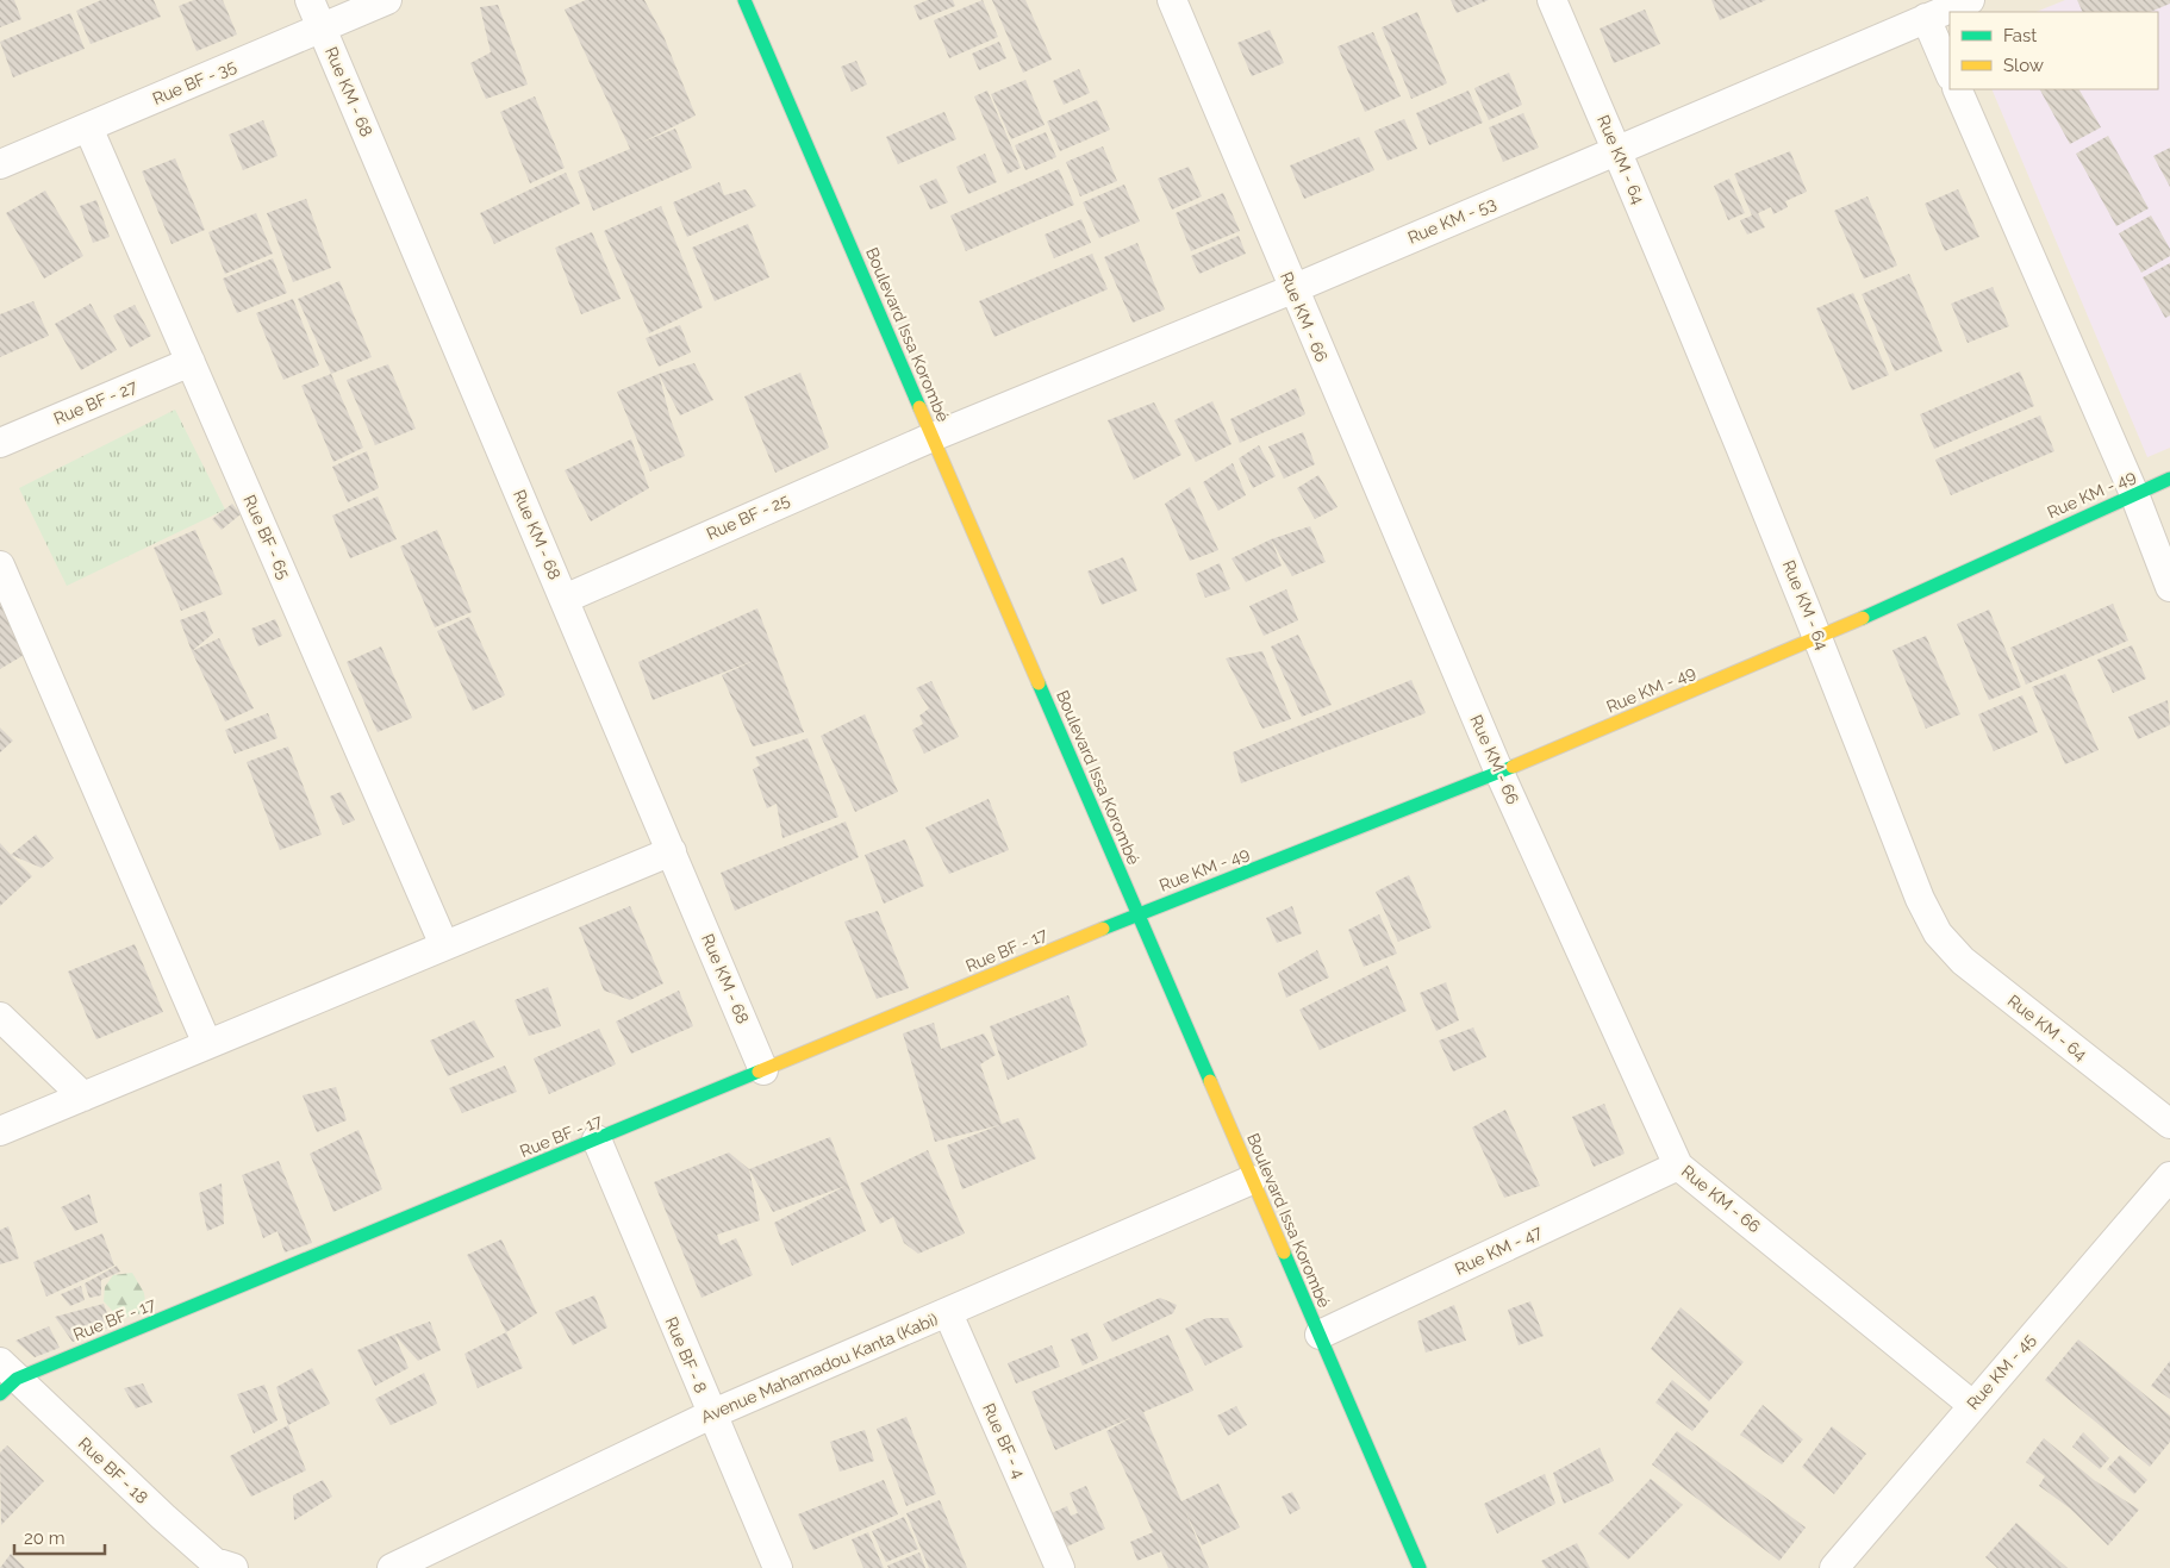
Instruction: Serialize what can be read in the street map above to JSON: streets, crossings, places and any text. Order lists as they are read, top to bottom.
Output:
{
  "streets": {
    "street": [
      "Rue BF - 35",
      "Rue KM - 68",
      "Rue KM - 64",
      "Rue KM - 53",
      "Rue KM - 66",
      "Boulevard Issa Korombé",
      "Rue BF - 27",
      "Rue KM - 49",
      "Rue BF - 25",
      "Rue BF - 65",
      "Rue BF - 17",
      "Rue KM - 47",
      "Rue BF - 8",
      "Avenue Mahamadou Kanta (Kabi)",
      "Rue KM - 45",
      "Rue BF - 4",
      "Rue BF - 18"
    ]
  },
  "crossings": [
    ["Rue BF - 35", "Rue KM - 68"],
    ["Rue BF - 35", "Rue BF - 65"],
    ["Rue KM - 68", "Rue BF - 25"],
    ["Rue KM - 68", "Rue BF - 17"],
    ["Rue KM - 64", "Rue KM - 53"],
    ["Rue KM - 64", "Rue KM - 49"],
    ["Rue KM - 53", "Rue KM - 66"],
    ["Rue KM - 53", "Boulevard Issa Korombé"],
    ["Rue KM - 53", "Rue BF - 25"],
    ["Rue KM - 66", "Rue KM - 49"],
    ["Rue KM - 66", "Rue KM - 47"],
    ["Rue KM - 66", "Rue KM - 45"],
    ["Boulevard Issa Korombé", "Rue KM - 49"],
    ["Boulevard Issa Korombé", "Rue BF - 25"],
    ["Boulevard Issa Korombé", "Rue BF - 17"],
    ["Boulevard Issa Korombé", "Rue KM - 47"],
    ["Boulevard Issa Korombé", "Avenue Mahamadou Kanta (Kabi)"],
    ["Rue BF - 27", "Rue BF - 65"],
    ["Rue KM - 49", "Rue BF - 17"],
    ["Rue BF - 17", "Rue BF - 8"],
    ["Rue BF - 17", "Rue BF - 18"],
    ["Rue BF - 8", "Avenue Mahamadou Kanta (Kabi)"],
    ["Avenue Mahamadou Kanta (Kabi)", "Rue BF - 4"]
  ],
  "legend": ["Fast", "Slow"],
  "scale_bar": "20 m"
}
